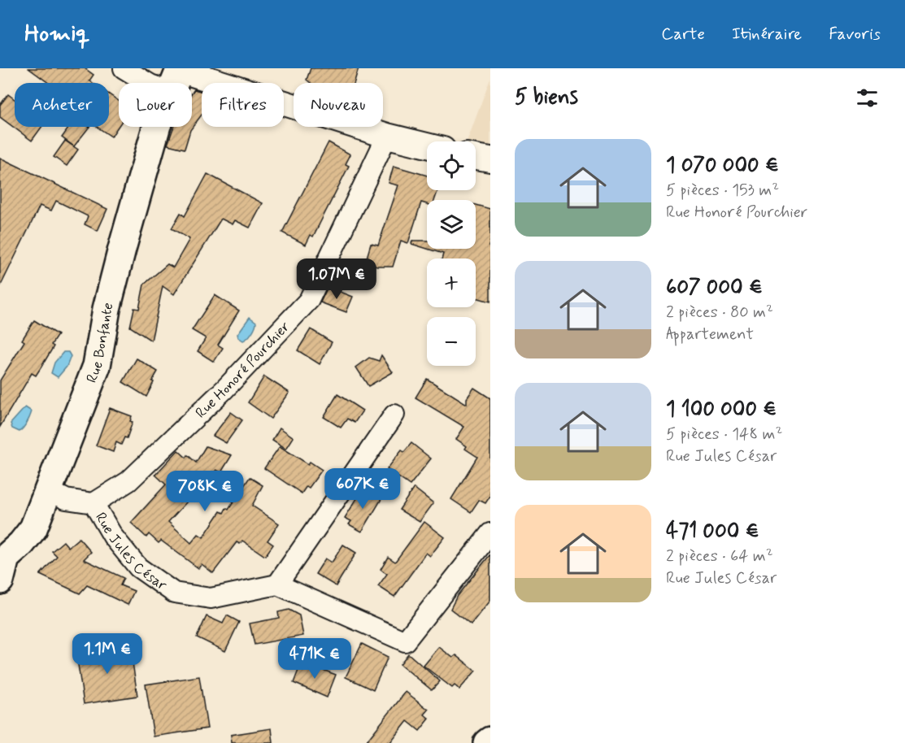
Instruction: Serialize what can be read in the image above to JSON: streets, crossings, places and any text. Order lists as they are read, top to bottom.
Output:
{
  "streets": {
    "main road": ["Rue Bonfante"],
    "street": ["Rue Honoré Pourchier", "Rue Jules César"]
  },
  "crossings": [
    ["Rue Honoré Pourchier", "Rue Jules César"]
  ],
  "page": {
    "header": "Homiq",
    "nav": ["Carte", "Itinéraire", "Favoris"],
    "heading": "5 biens",
    "chip": [
      "Acheter",
      "Louer",
      "Filtres",
      "Nouveau"
    ],
    "list": [
      {
        "name": "1 070 000 €",
        "note": "5 pièces · 153 m² · Rue Honoré Pourchier"
      },
      {
        "name": "607 000 €",
        "note": "2 pièces · 80 m² · Appartement"
      },
      {
        "name": "1 100 000 €",
        "note": "5 pièces · 148 m² · Rue Jules César"
      },
      {
        "name": "471 000 €",
        "note": "2 pièces · 64 m² · Rue Jules César"
      }
    ],
    "map_buttons": ["+", "−"],
    "price": [
      "1.07M €",
      "607K €",
      "708K €",
      "1.1M €",
      "471K €"
    ]
  }
}
